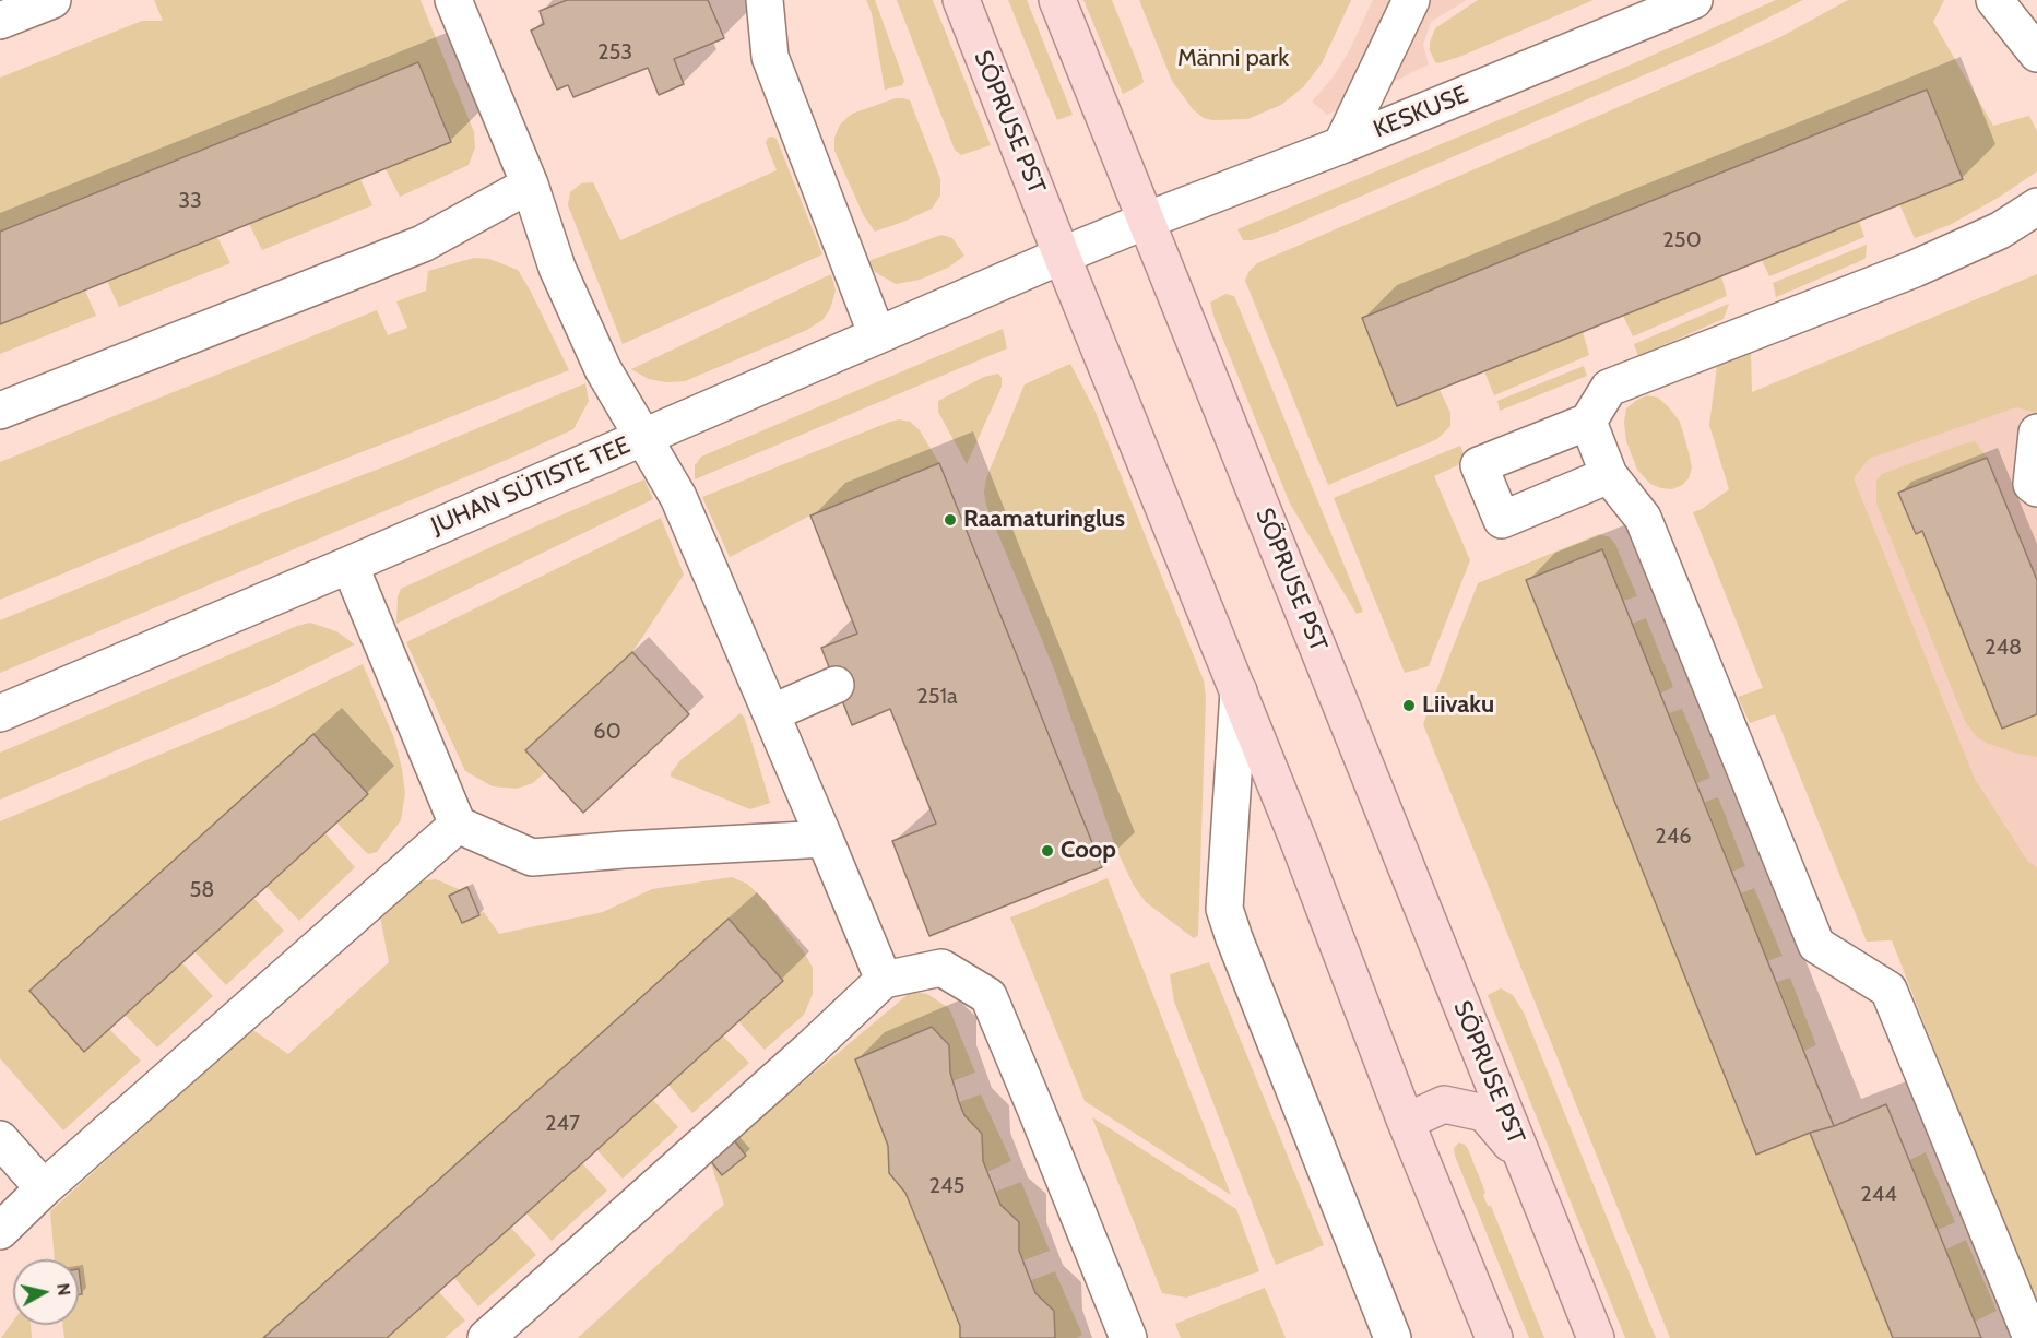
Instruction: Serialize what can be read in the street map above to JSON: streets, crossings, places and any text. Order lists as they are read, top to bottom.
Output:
{
  "streets": {
    "main road": ["SÕPRUSE PST"],
    "street": ["KESKUSE", "JUHAN SÜTISTE TEE"]
  },
  "crossings": [
    ["KESKUSE", "SÕPRUSE PST"],
    ["KESKUSE", "JUHAN SÜTISTE TEE"],
    ["SÕPRUSE PST", "JUHAN SÜTISTE TEE"]
  ],
  "parks": ["Männi park"],
  "places": ["Raamaturinglus", "Liivaku", "Coop"],
  "house_numbers": [
    "253",
    "33",
    "250",
    "248",
    "251a",
    "60",
    "246",
    "58",
    "247",
    "245",
    "244"
  ],
  "north": "right"
}
